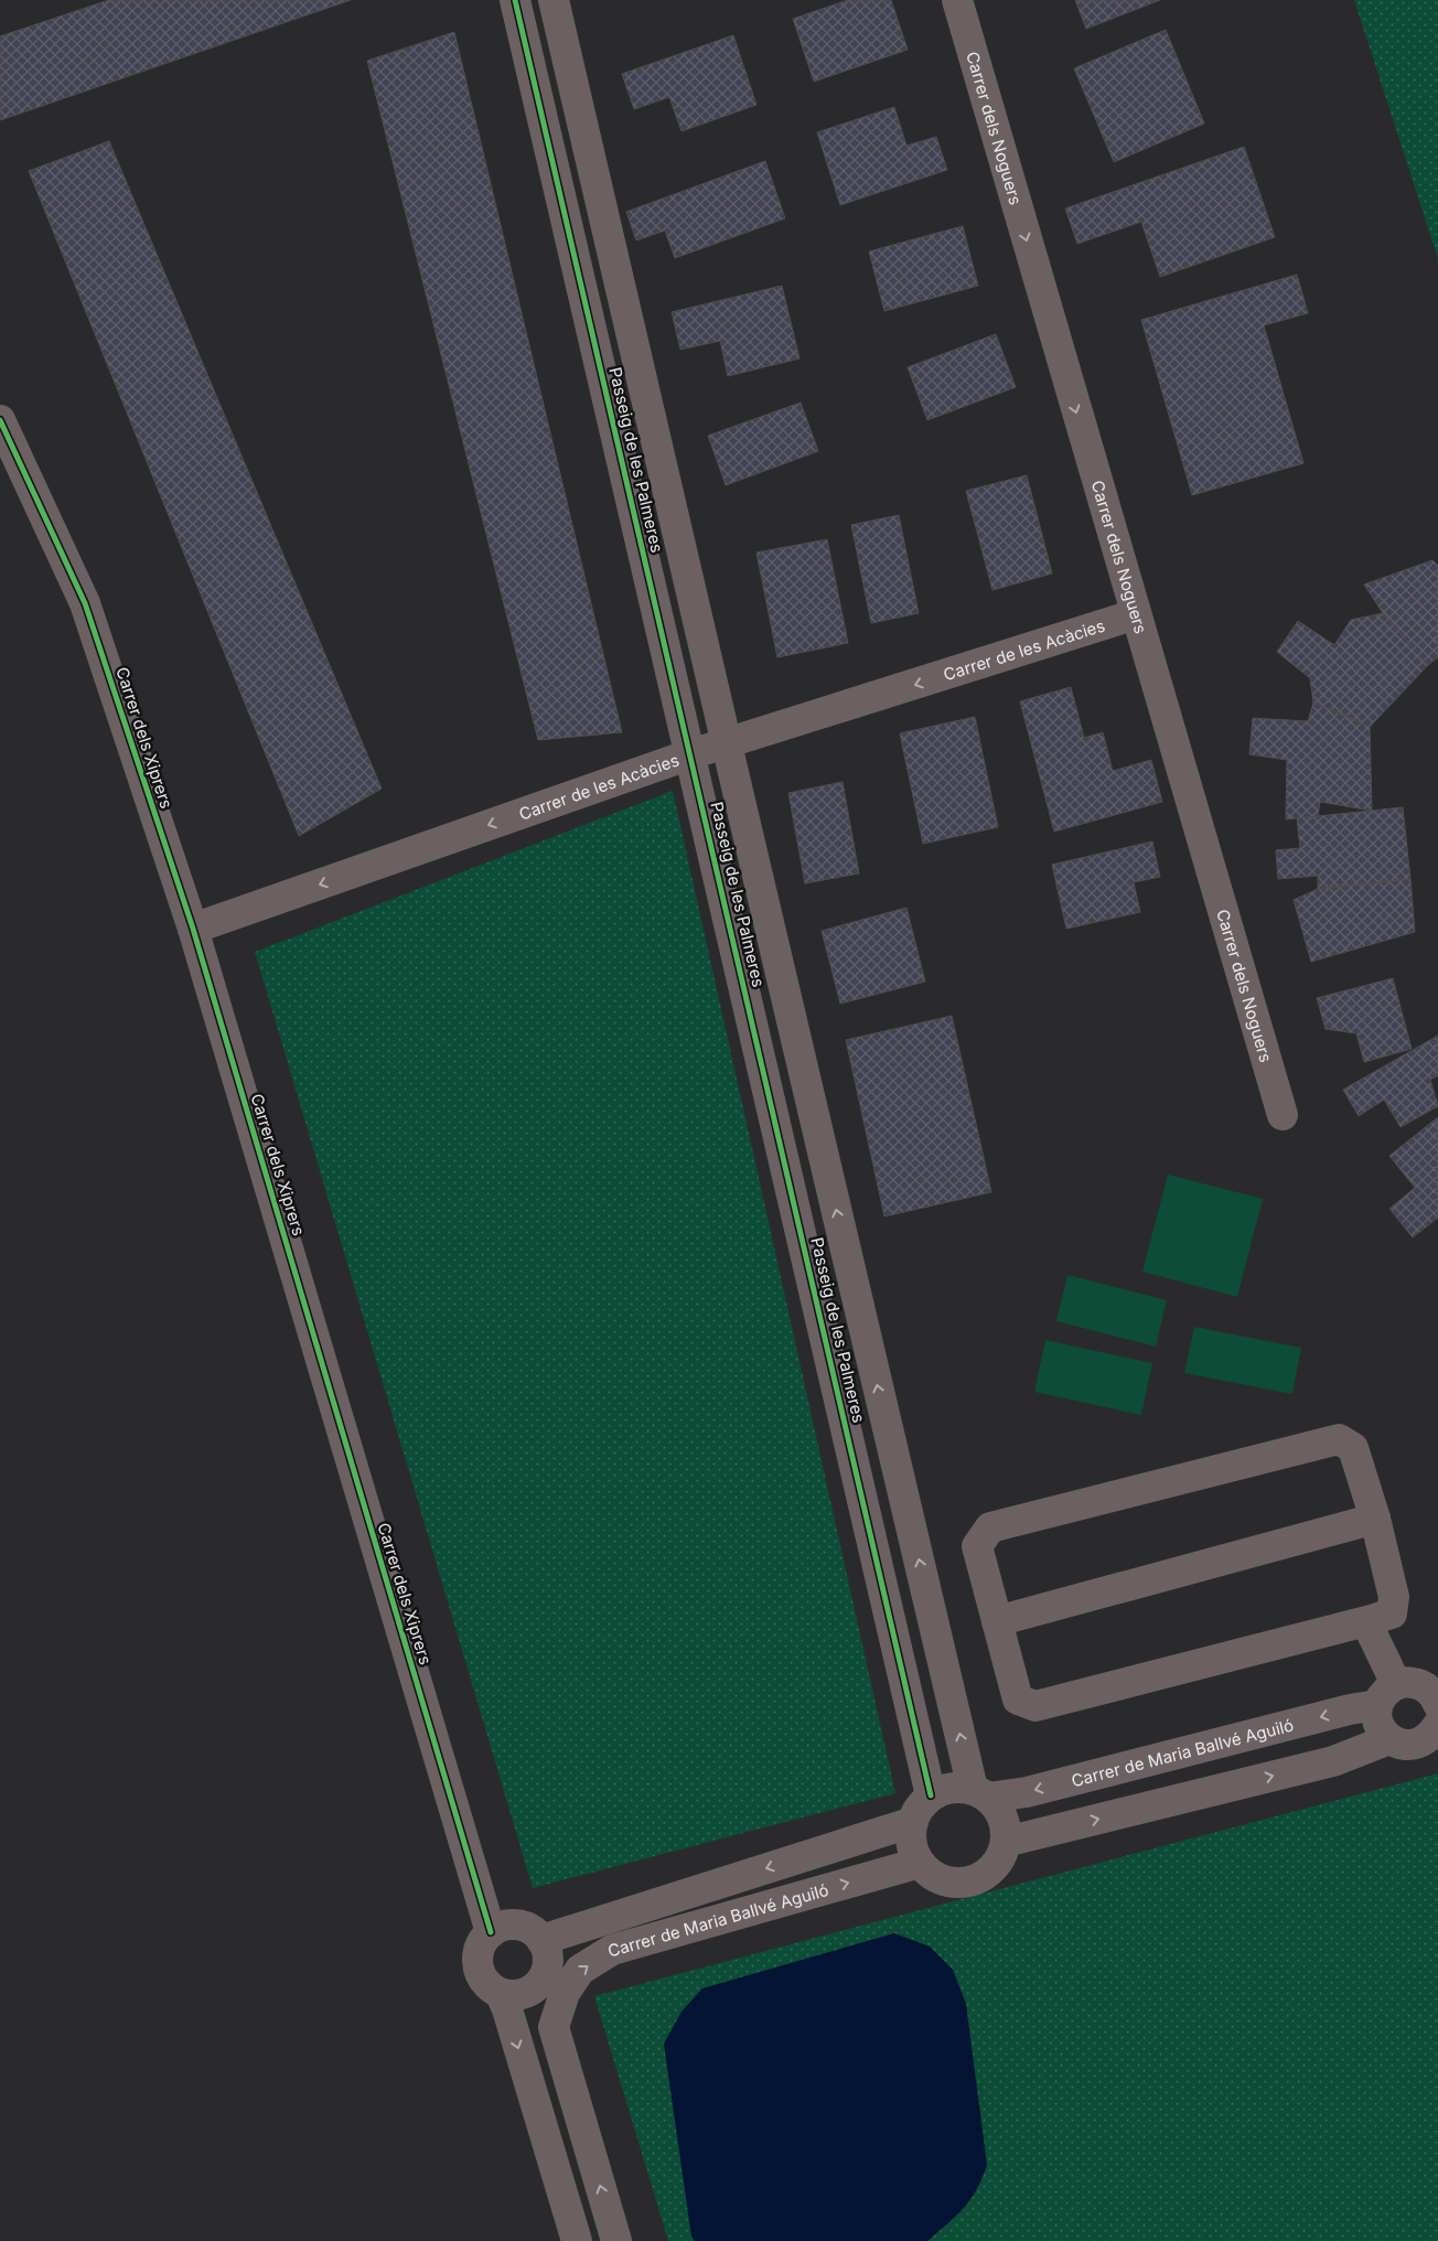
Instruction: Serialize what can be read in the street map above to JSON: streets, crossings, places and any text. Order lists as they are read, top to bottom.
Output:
{
  "streets": {
    "street": [
      "Carrer dels Noguers",
      "Passeig de les Palmeres",
      "Carrer de les Acàcies",
      "Carrer dels Xiprers",
      "Carrer de Maria Ballvé Aguiló"
    ]
  },
  "crossings": [
    ["Carrer dels Noguers", "Carrer de les Acàcies"],
    ["Passeig de les Palmeres", "Carrer de les Acàcies"],
    ["Passeig de les Palmeres", "Carrer de Maria Ballvé Aguiló"],
    ["Carrer de les Acàcies", "Carrer dels Xiprers"],
    ["Carrer dels Xiprers", "Carrer de Maria Ballvé Aguiló"]
  ],
  "one_way": ["Carrer dels Noguers", "Carrer de les Acàcies"]
}
